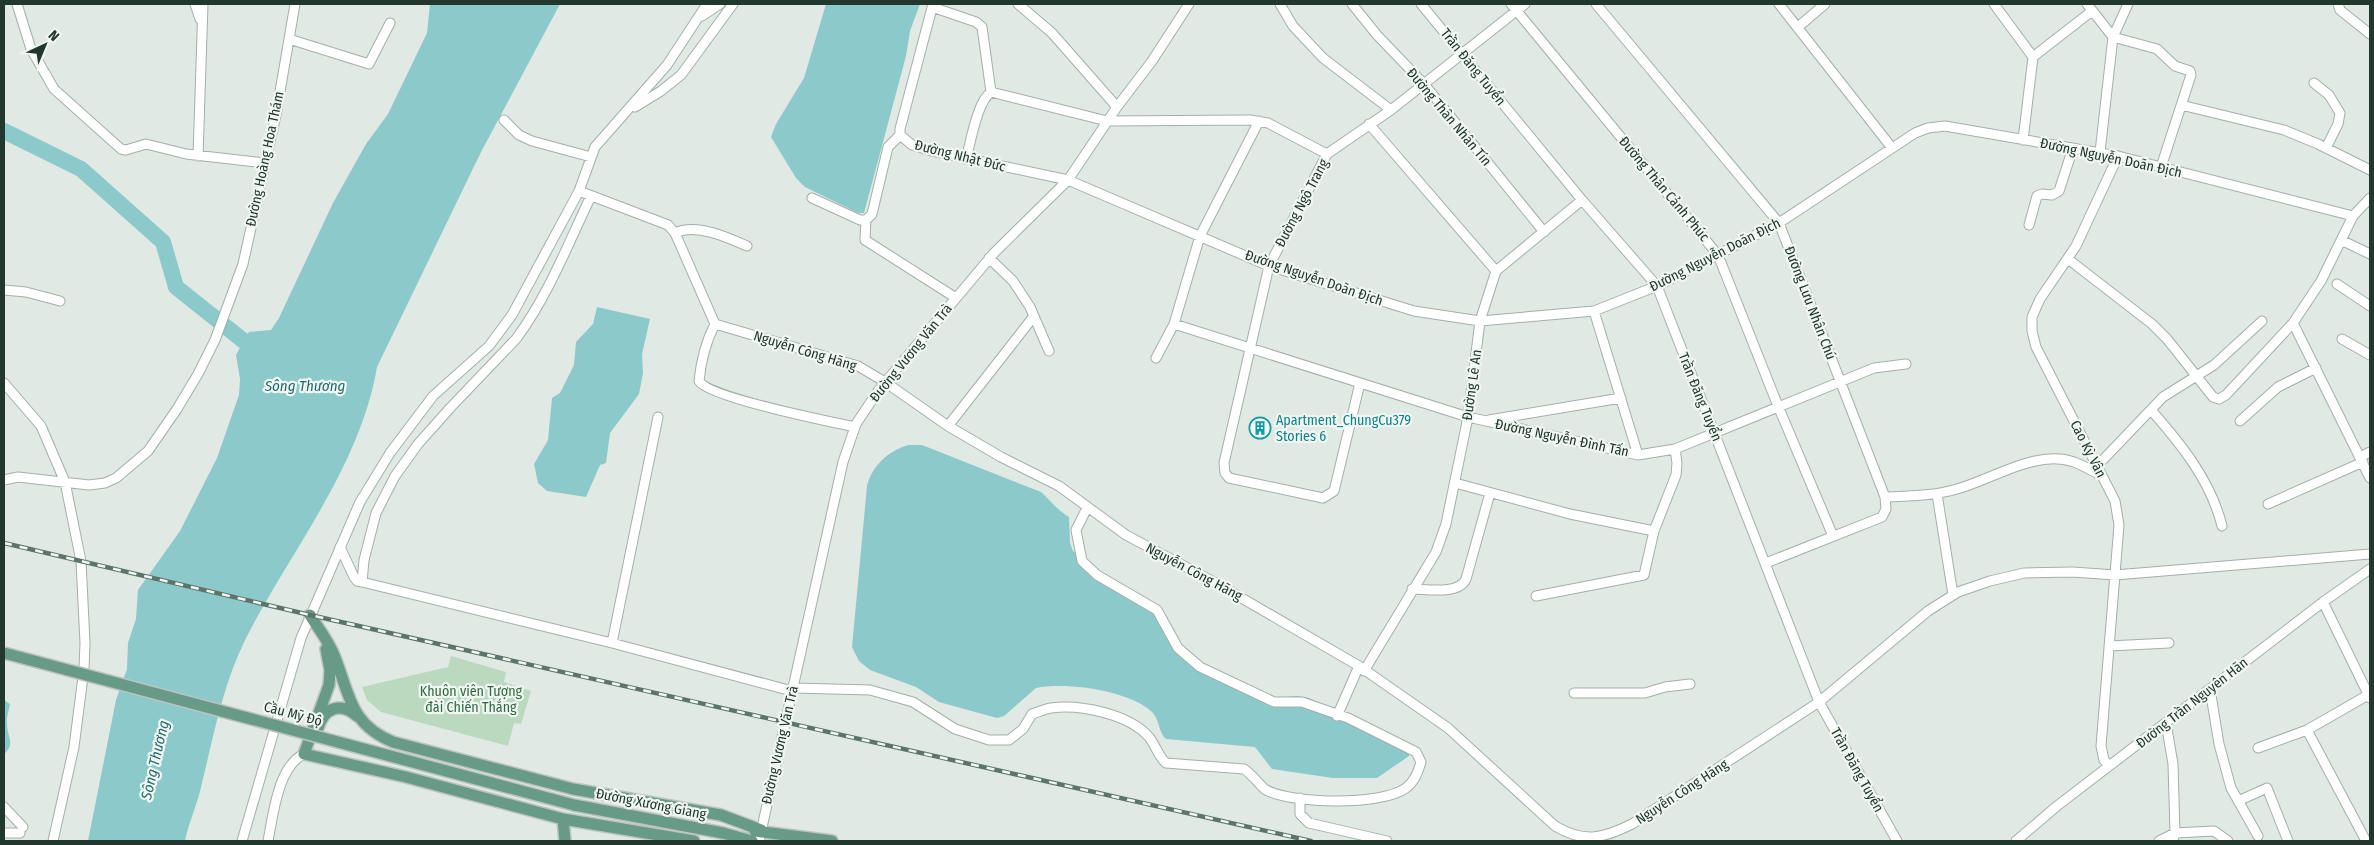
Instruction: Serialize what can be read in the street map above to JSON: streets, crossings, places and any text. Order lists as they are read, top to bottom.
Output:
{
  "streets": {
    "main road": ["Cầu Mỹ Độ", "Đường Xương Giang"],
    "street": [
      "Trần Đăng Tuyển",
      "Đường Thân Nhân Tín",
      "Đường Nhật Đức",
      "Đường Nguyễn Doãn Địch",
      "Đường Hoàng Hoa Thám",
      "Đường Thân Cảnh Phúc",
      "Đường Ngô Trang",
      "Đường Lưu Nhân Chú",
      "Nguyễn Công Hãng",
      "Đường Vương Văn Trà",
      "Đường Lê An",
      "Đường Nguyễn Đình Tấn",
      "Cao Kỳ Vân",
      "Đường Trần Nguyên Hãn"
    ]
  },
  "crossings": [
    ["Trần Đăng Tuyển", "Đường Nguyễn Doãn Địch"],
    ["Trần Đăng Tuyển", "Đường Ngô Trang"],
    ["Trần Đăng Tuyển", "Nguyễn Công Hãng"],
    ["Trần Đăng Tuyển", "Đường Nguyễn Đình Tấn"],
    ["Đường Thân Nhân Tín", "Đường Ngô Trang"],
    ["Đường Nhật Đức", "Đường Nguyễn Doãn Địch"],
    ["Đường Nhật Đức", "Đường Vương Văn Trà"],
    ["Đường Nguyễn Doãn Địch", "Đường Thân Cảnh Phúc"],
    ["Đường Nguyễn Doãn Địch", "Đường Ngô Trang"],
    ["Đường Nguyễn Doãn Địch", "Đường Lưu Nhân Chú"],
    ["Đường Nguyễn Doãn Địch", "Đường Vương Văn Trà"],
    ["Đường Nguyễn Doãn Địch", "Đường Lê An"],
    ["Đường Nguyễn Doãn Địch", "Cao Kỳ Vân"],
    ["Đường Thân Cảnh Phúc", "Đường Ngô Trang"],
    ["Đường Thân Cảnh Phúc", "Đường Nguyễn Đình Tấn"],
    ["Đường Ngô Trang", "Đường Nguyễn Đình Tấn"],
    ["Đường Lưu Nhân Chú", "Đường Nguyễn Đình Tấn"],
    ["Nguyễn Công Hãng", "Đường Vương Văn Trà"],
    ["Nguyễn Công Hãng", "Đường Lê An"],
    ["Nguyễn Công Hãng", "Cao Kỳ Vân"],
    ["Đường Vương Văn Trà", "Đường Xương Giang"],
    ["Đường Lê An", "Đường Nguyễn Đình Tấn"],
    ["Cao Kỳ Vân", "Đường Trần Nguyên Hãn"],
    ["Cầu Mỹ Độ", "Đường Xương Giang"]
  ],
  "water": ["Sông Thương"],
  "parks": ["Khuôn viên Tượng đài Chiến Thắng"],
  "places": {
    "building": ["Apartment_ChungCu379 Stories 6"]
  },
  "north": "top right"
}
